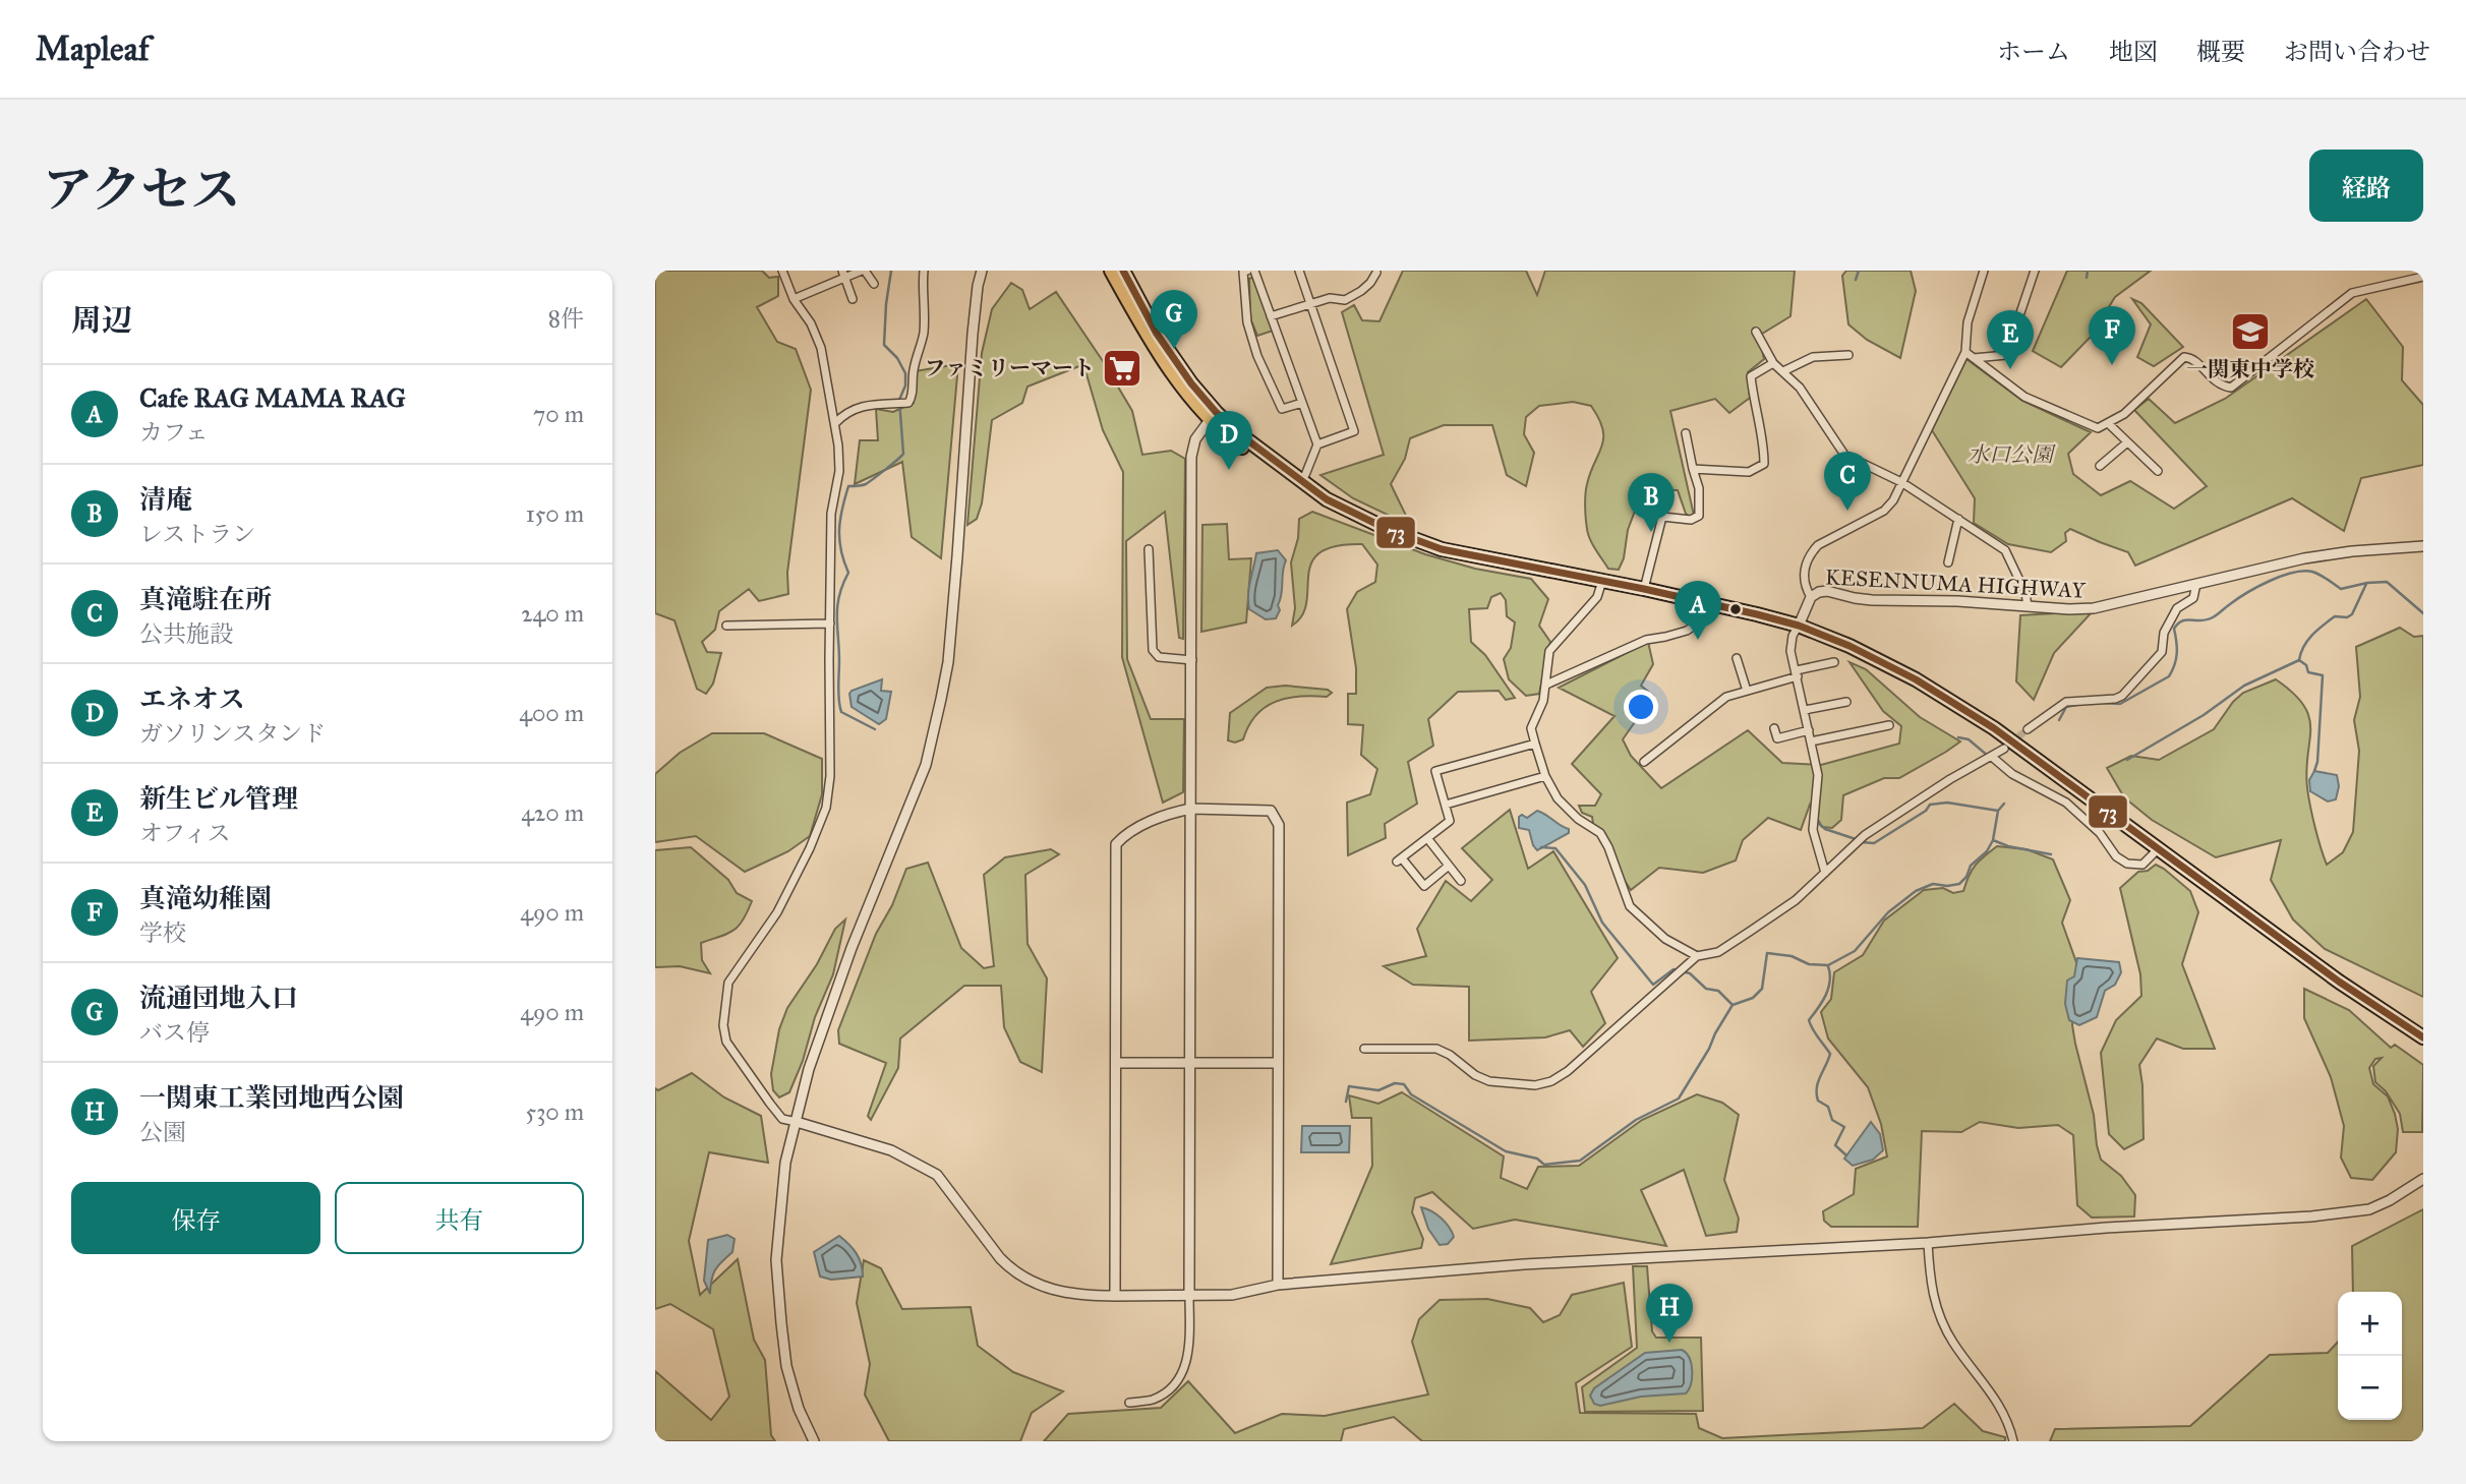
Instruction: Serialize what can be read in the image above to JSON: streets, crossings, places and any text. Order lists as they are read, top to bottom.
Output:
{
  "streets": {
    "street": ["KESENNUMA HIGHWAY"]
  },
  "parks": ["水口公園"],
  "places": {
    "school or university": ["一関東中学校"],
    "supermarket": ["ファミリーマート"]
  },
  "lines": ["transit line 73"],
  "page": {
    "header": "Mapleaf",
    "nav": [
      "ホーム",
      "地図",
      "概要",
      "お問い合わせ"
    ],
    "title": "アクセス",
    "buttons": [
      "経路",
      ["保存", "共有"]
    ],
    "heading": ["周辺", "8件"],
    "pins": [
      "G",
      "F",
      "E",
      "D",
      "C",
      "B",
      "A",
      "H"
    ],
    "list": [
      {
        "mark": "A",
        "name": "Cafe RAG MAMA RAG",
        "note": "カフェ",
        "value": "70 m"
      },
      {
        "mark": "B",
        "name": "清庵",
        "note": "レストラン",
        "value": "150 m"
      },
      {
        "mark": "C",
        "name": "真滝駐在所",
        "note": "公共施設",
        "value": "240 m"
      },
      {
        "mark": "D",
        "name": "エネオス",
        "note": "ガソリンスタンド",
        "value": "400 m"
      },
      {
        "mark": "E",
        "name": "新生ビル管理",
        "note": "オフィス",
        "value": "420 m"
      },
      {
        "mark": "F",
        "name": "真滝幼稚園",
        "note": "学校",
        "value": "490 m"
      },
      {
        "mark": "G",
        "name": "流通団地入口",
        "note": "バス停",
        "value": "490 m"
      },
      {
        "mark": "H",
        "name": "一関東工業団地西公園",
        "note": "公園",
        "value": "530 m"
      }
    ],
    "map_buttons": ["+", "−"]
  }
}
